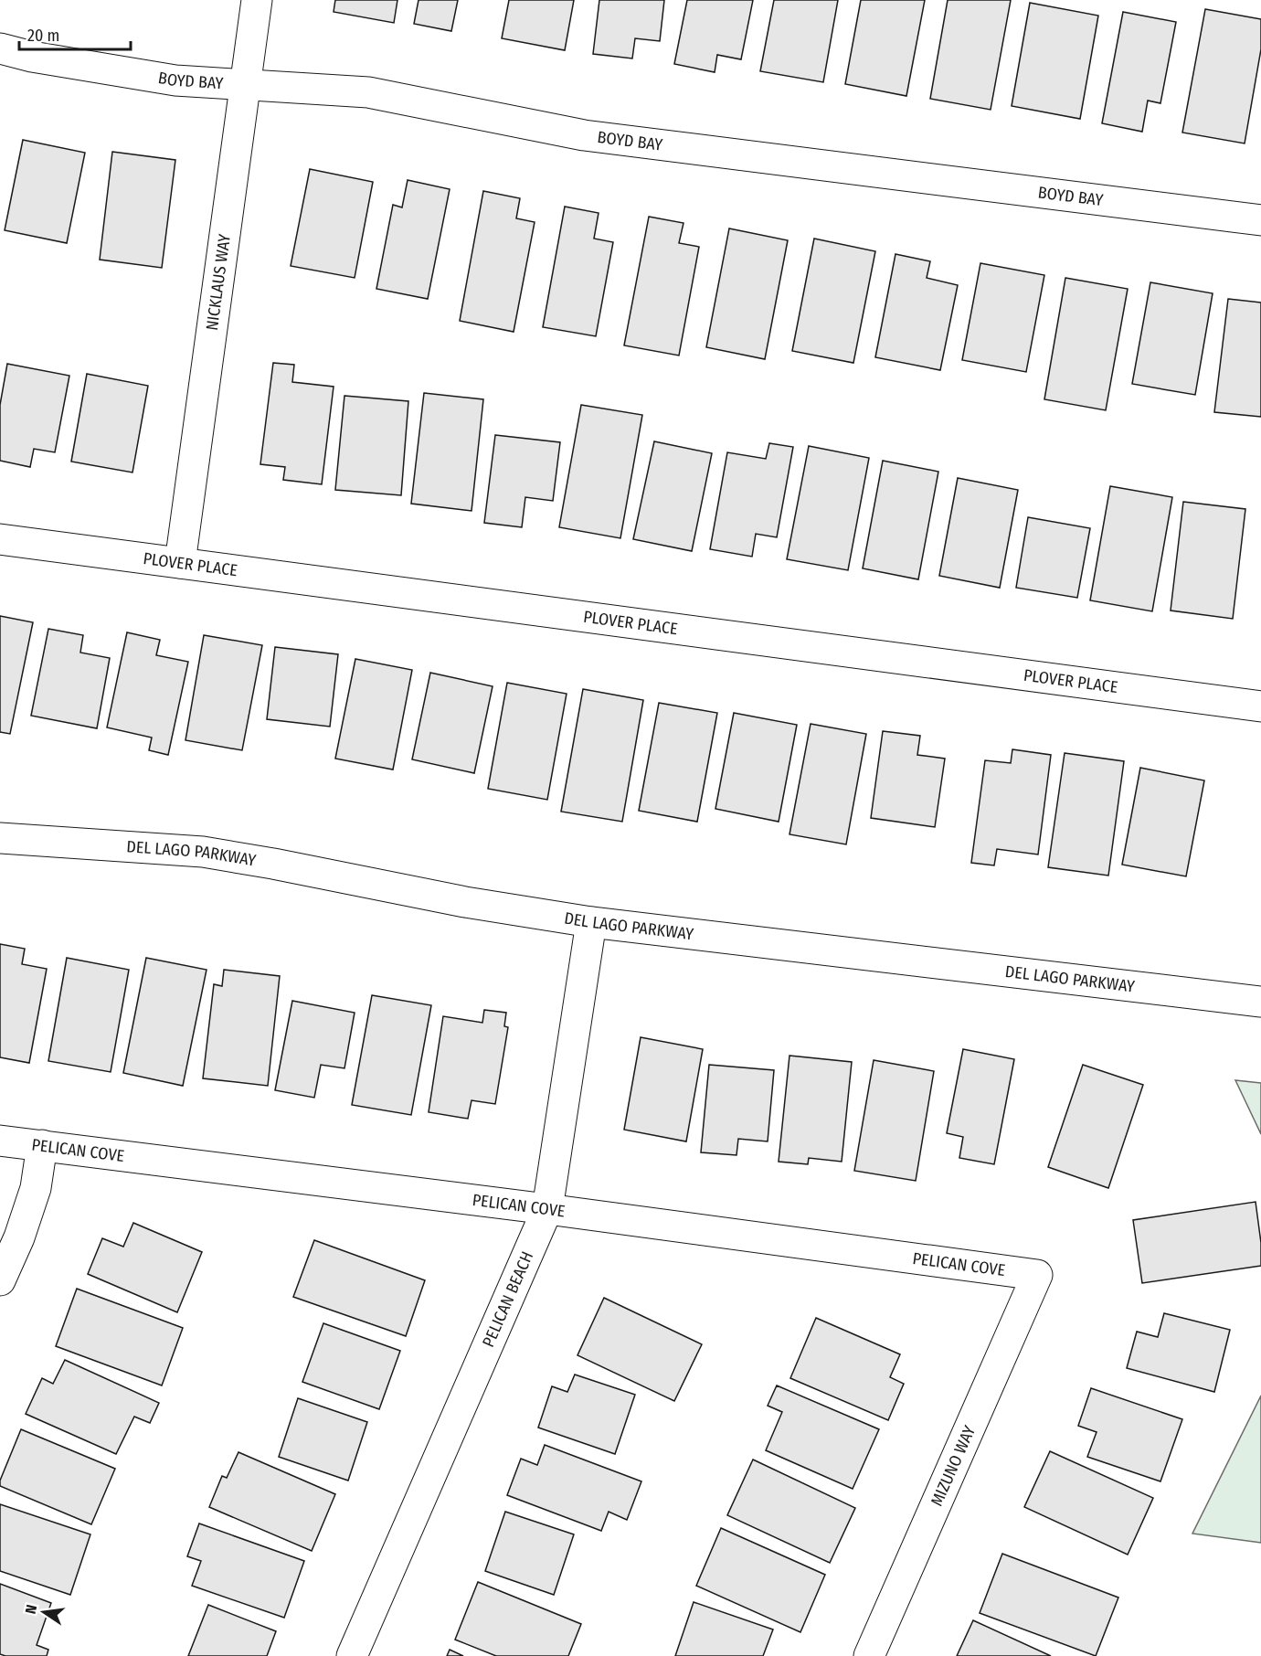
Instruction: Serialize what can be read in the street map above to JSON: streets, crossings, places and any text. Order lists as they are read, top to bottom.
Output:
{
  "streets": {
    "street": [
      "BOYD BAY",
      "NICKLAUS WAY",
      "PLOVER PLACE",
      "DEL LAGO PARKWAY",
      "PELICAN COVE",
      "PELICAN BEACH",
      "MIZUNO WAY"
    ]
  },
  "crossings": [
    ["BOYD BAY", "NICKLAUS WAY"],
    ["NICKLAUS WAY", "PLOVER PLACE"],
    ["DEL LAGO PARKWAY", "PELICAN BEACH"],
    ["PELICAN COVE", "PELICAN BEACH"],
    ["PELICAN COVE", "MIZUNO WAY"]
  ],
  "scale_bar": "20 m",
  "north": "left"
}
